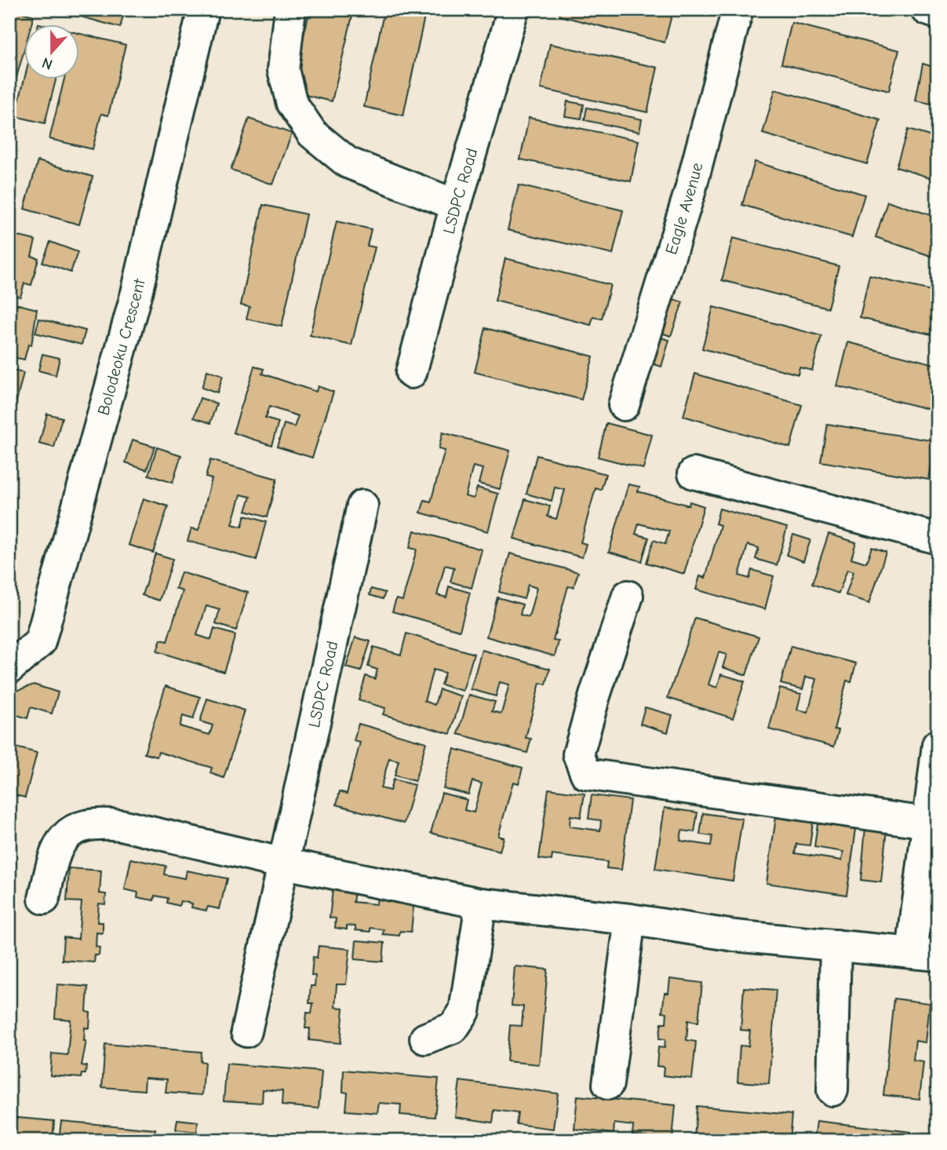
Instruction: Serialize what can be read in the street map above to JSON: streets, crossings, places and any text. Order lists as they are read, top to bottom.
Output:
{
  "streets": {
    "street": ["LSDPC Road", "Eagle Avenue", "Bolodeoku Crescent"]
  },
  "north": "bottom"
}
